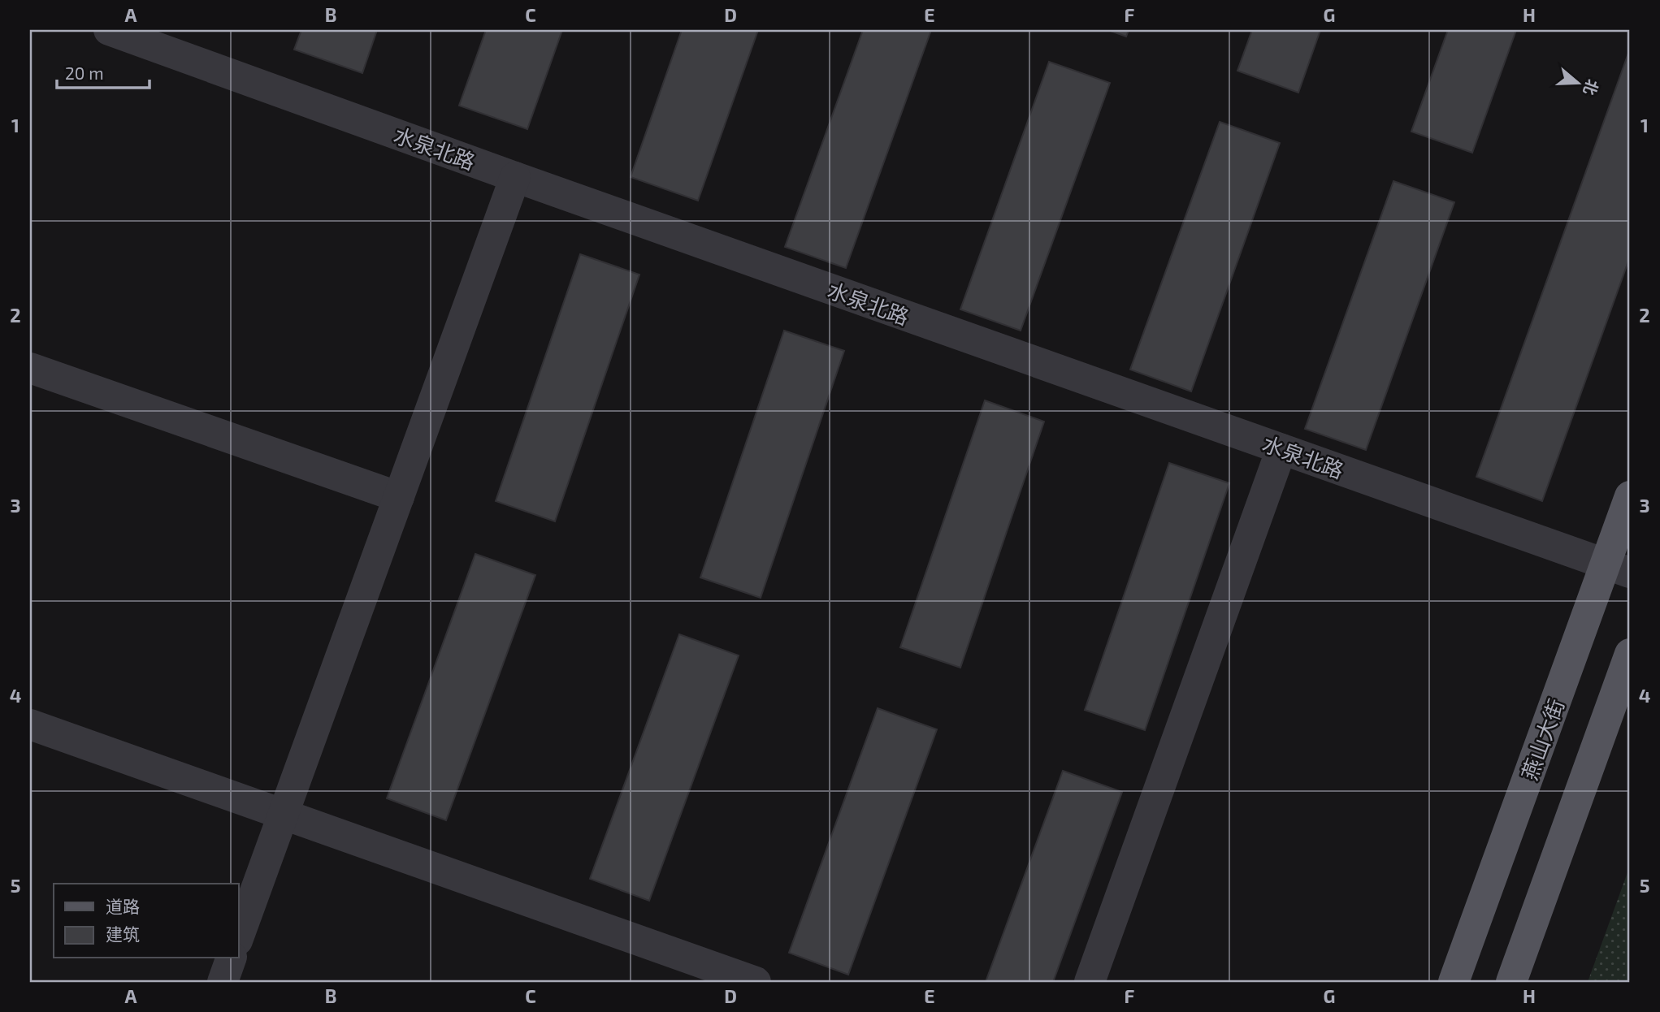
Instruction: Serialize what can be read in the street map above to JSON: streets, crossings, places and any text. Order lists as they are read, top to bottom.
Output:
{
  "streets": {
    "main road": ["燕山大街"],
    "street": ["水泉北路"]
  },
  "crossings": [
    ["水泉北路", "燕山大街"]
  ],
  "legend": ["道路", "建筑"],
  "scale_bar": "20 m",
  "north": "right",
  "grid": {
    "columns": [
      "A",
      "B",
      "C",
      "D",
      "E",
      "F",
      "G",
      "H"
    ],
    "rows": [
      "1",
      "2",
      "3",
      "4",
      "5"
    ]
  }
}
